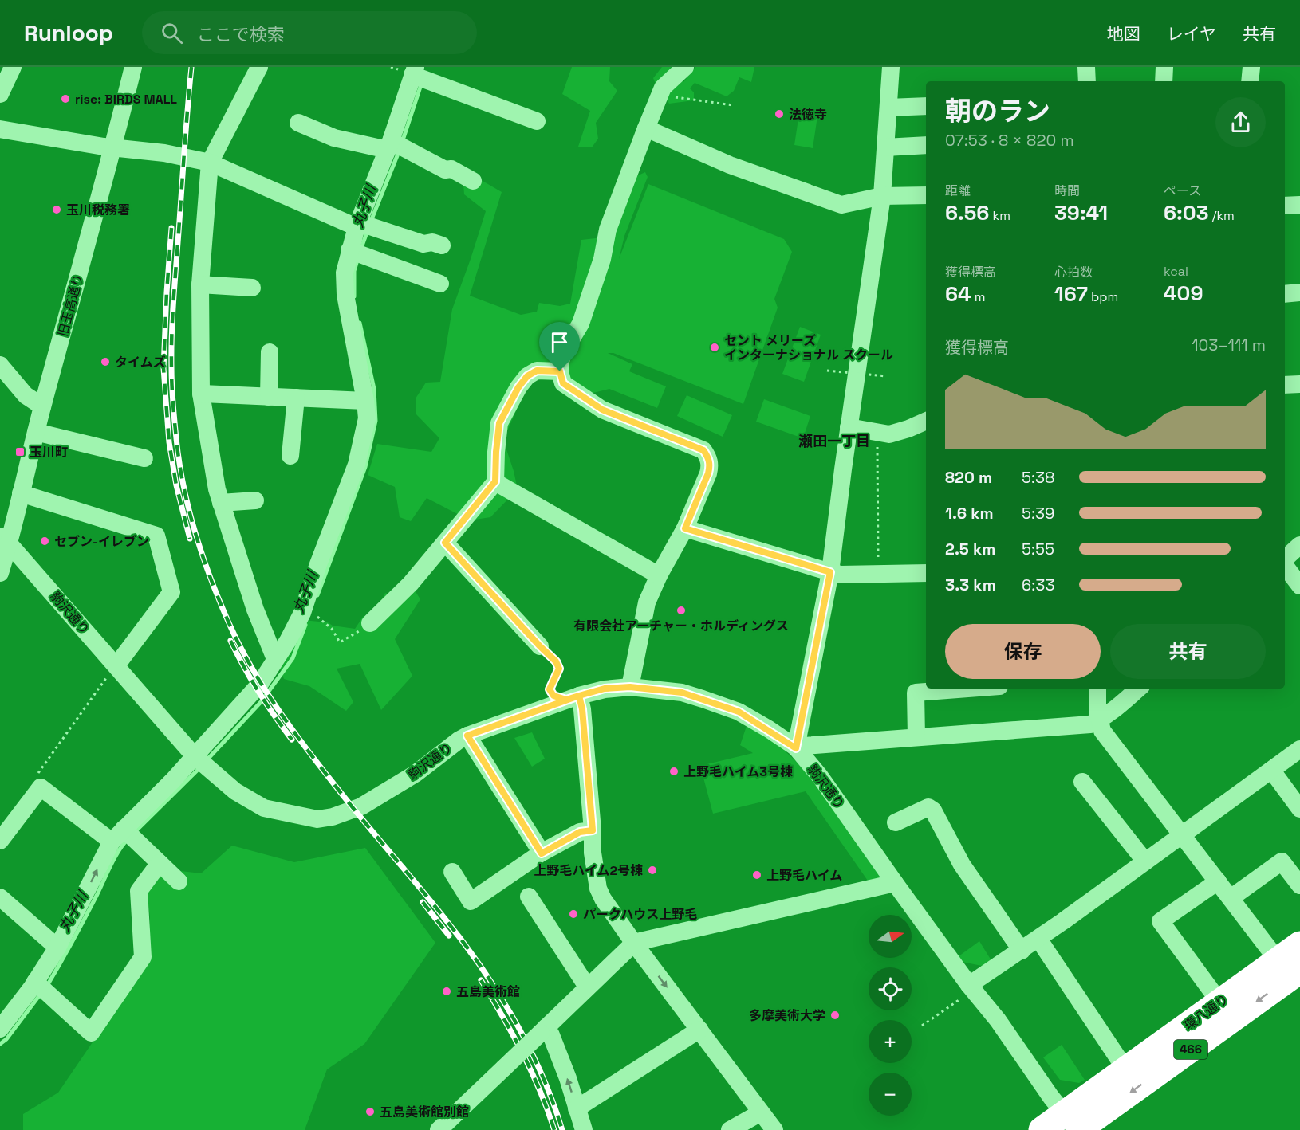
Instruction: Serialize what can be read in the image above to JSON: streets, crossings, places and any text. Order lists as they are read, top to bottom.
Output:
{
  "streets": {
    "highway": ["環八通り", "466"],
    "street": ["旧玉高通り", "駒沢通り"]
  },
  "crossings": [
    ["旧玉高通り", "駒沢通り"],
    ["駒沢通り", "環八通り"]
  ],
  "districts": ["瀬田一丁目"],
  "water": ["丸子川"],
  "places": {
    "other": [
      "rise: BIRDS MALL",
      "法徳寺",
      "玉川税務署",
      "セント メリーズ インターナショナル スクール",
      "タイムズ",
      "セブン-イレブン",
      "有限会社アーチャー・ホルディングス",
      "上野毛ハイム3号棟",
      "上野毛ハイム2号棟",
      "上野毛ハイム",
      "パークハウス上野毛",
      "五島美術館",
      "多摩美術大学",
      "五島美術館別館"
    ],
    "transit": ["玉川町"]
  },
  "north": "right",
  "page": {
    "header": "Runloop",
    "search": "ここで検索",
    "nav": ["地図", "レイヤ", "共有"],
    "heading": ["朝のラン", "07:53 · 8 × 820 m"],
    "stats": [
      ["距離", "6.56 km"],
      ["時間", "39:41"],
      ["ペース", "6:03 /km"],
      ["獲得標高", "64 m"],
      ["心拍数", "167 bpm"],
      ["kcal", "409"]
    ],
    "chart": ["獲得標高", "103–111 m"],
    "list": [
      {
        "name": "820 m",
        "note": "5:38"
      },
      {
        "name": "1.6 km",
        "note": "5:39"
      },
      {
        "name": "2.5 km",
        "note": "5:55"
      },
      {
        "name": "3.3 km",
        "note": "6:33"
      }
    ],
    "buttons": ["保存", "共有"],
    "map_buttons": ["+", "−"]
  }
}
